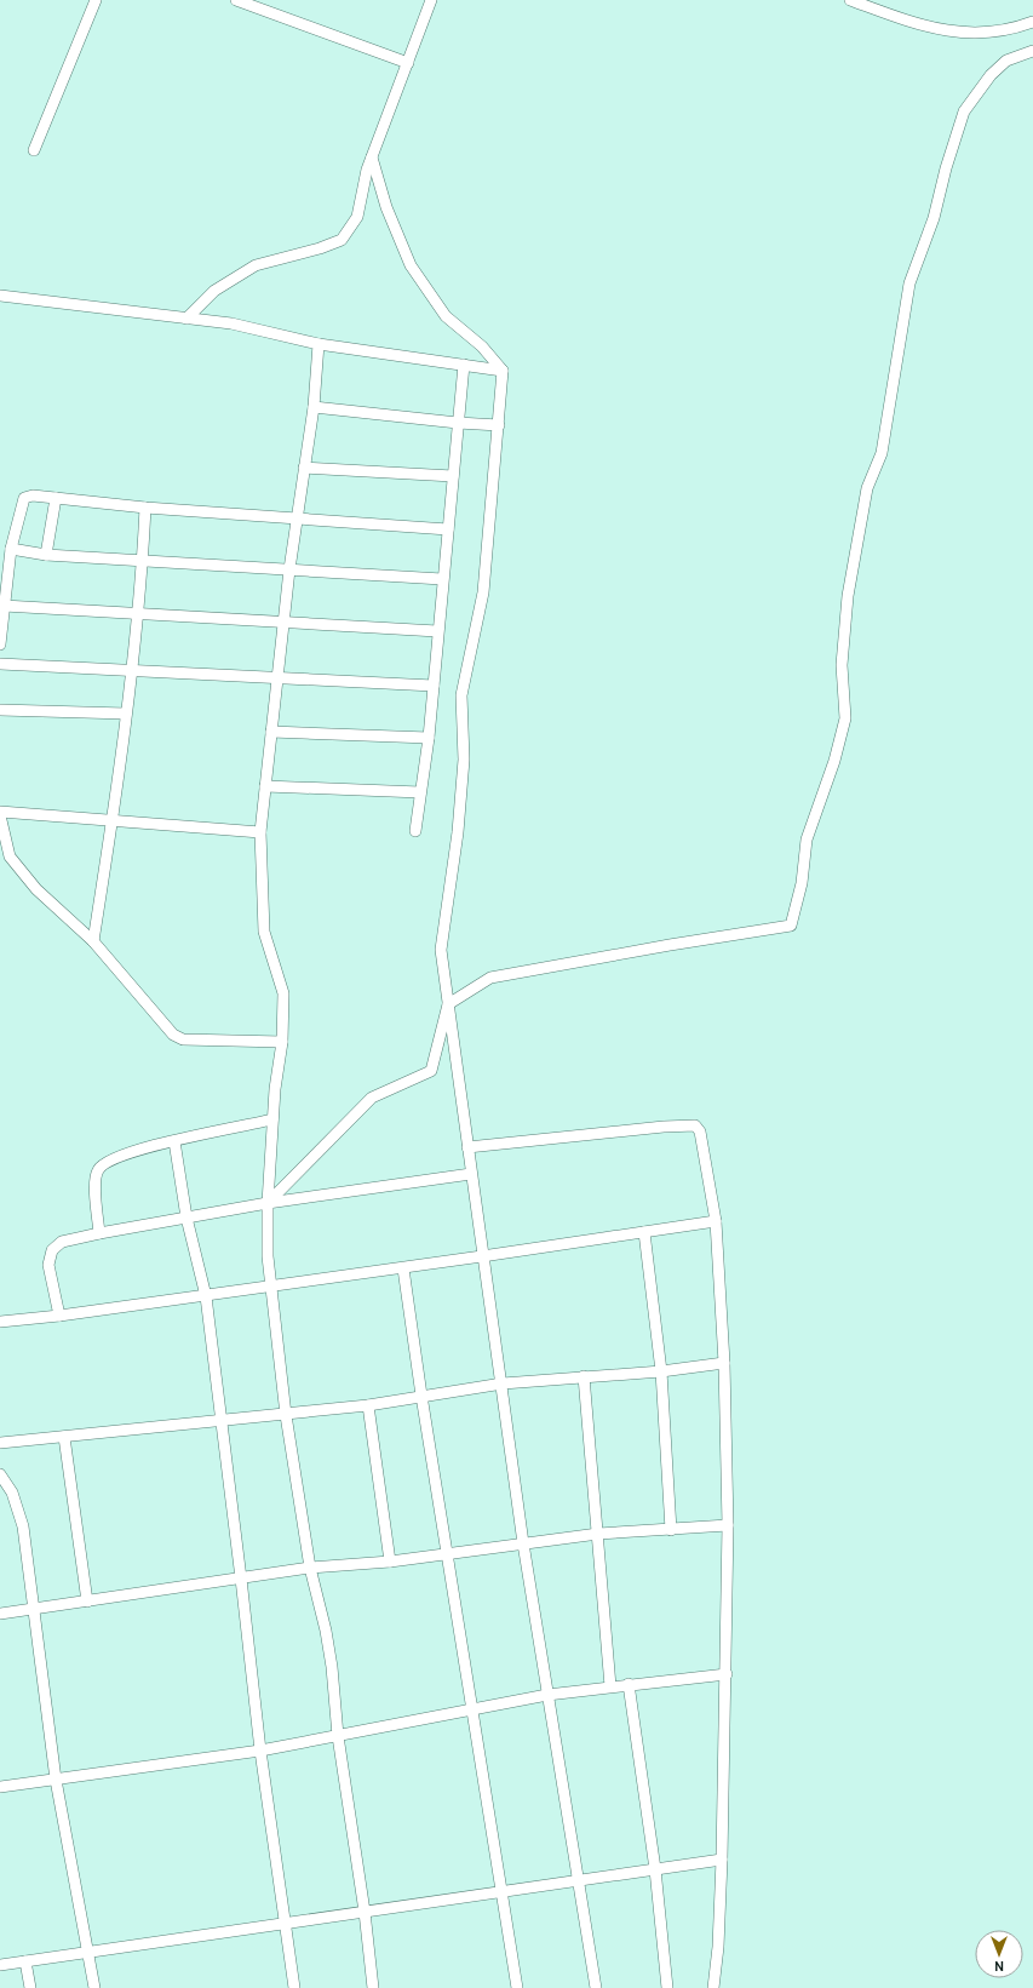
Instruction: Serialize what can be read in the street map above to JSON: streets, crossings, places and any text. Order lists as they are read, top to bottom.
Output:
{
  "north": "bottom"
}
